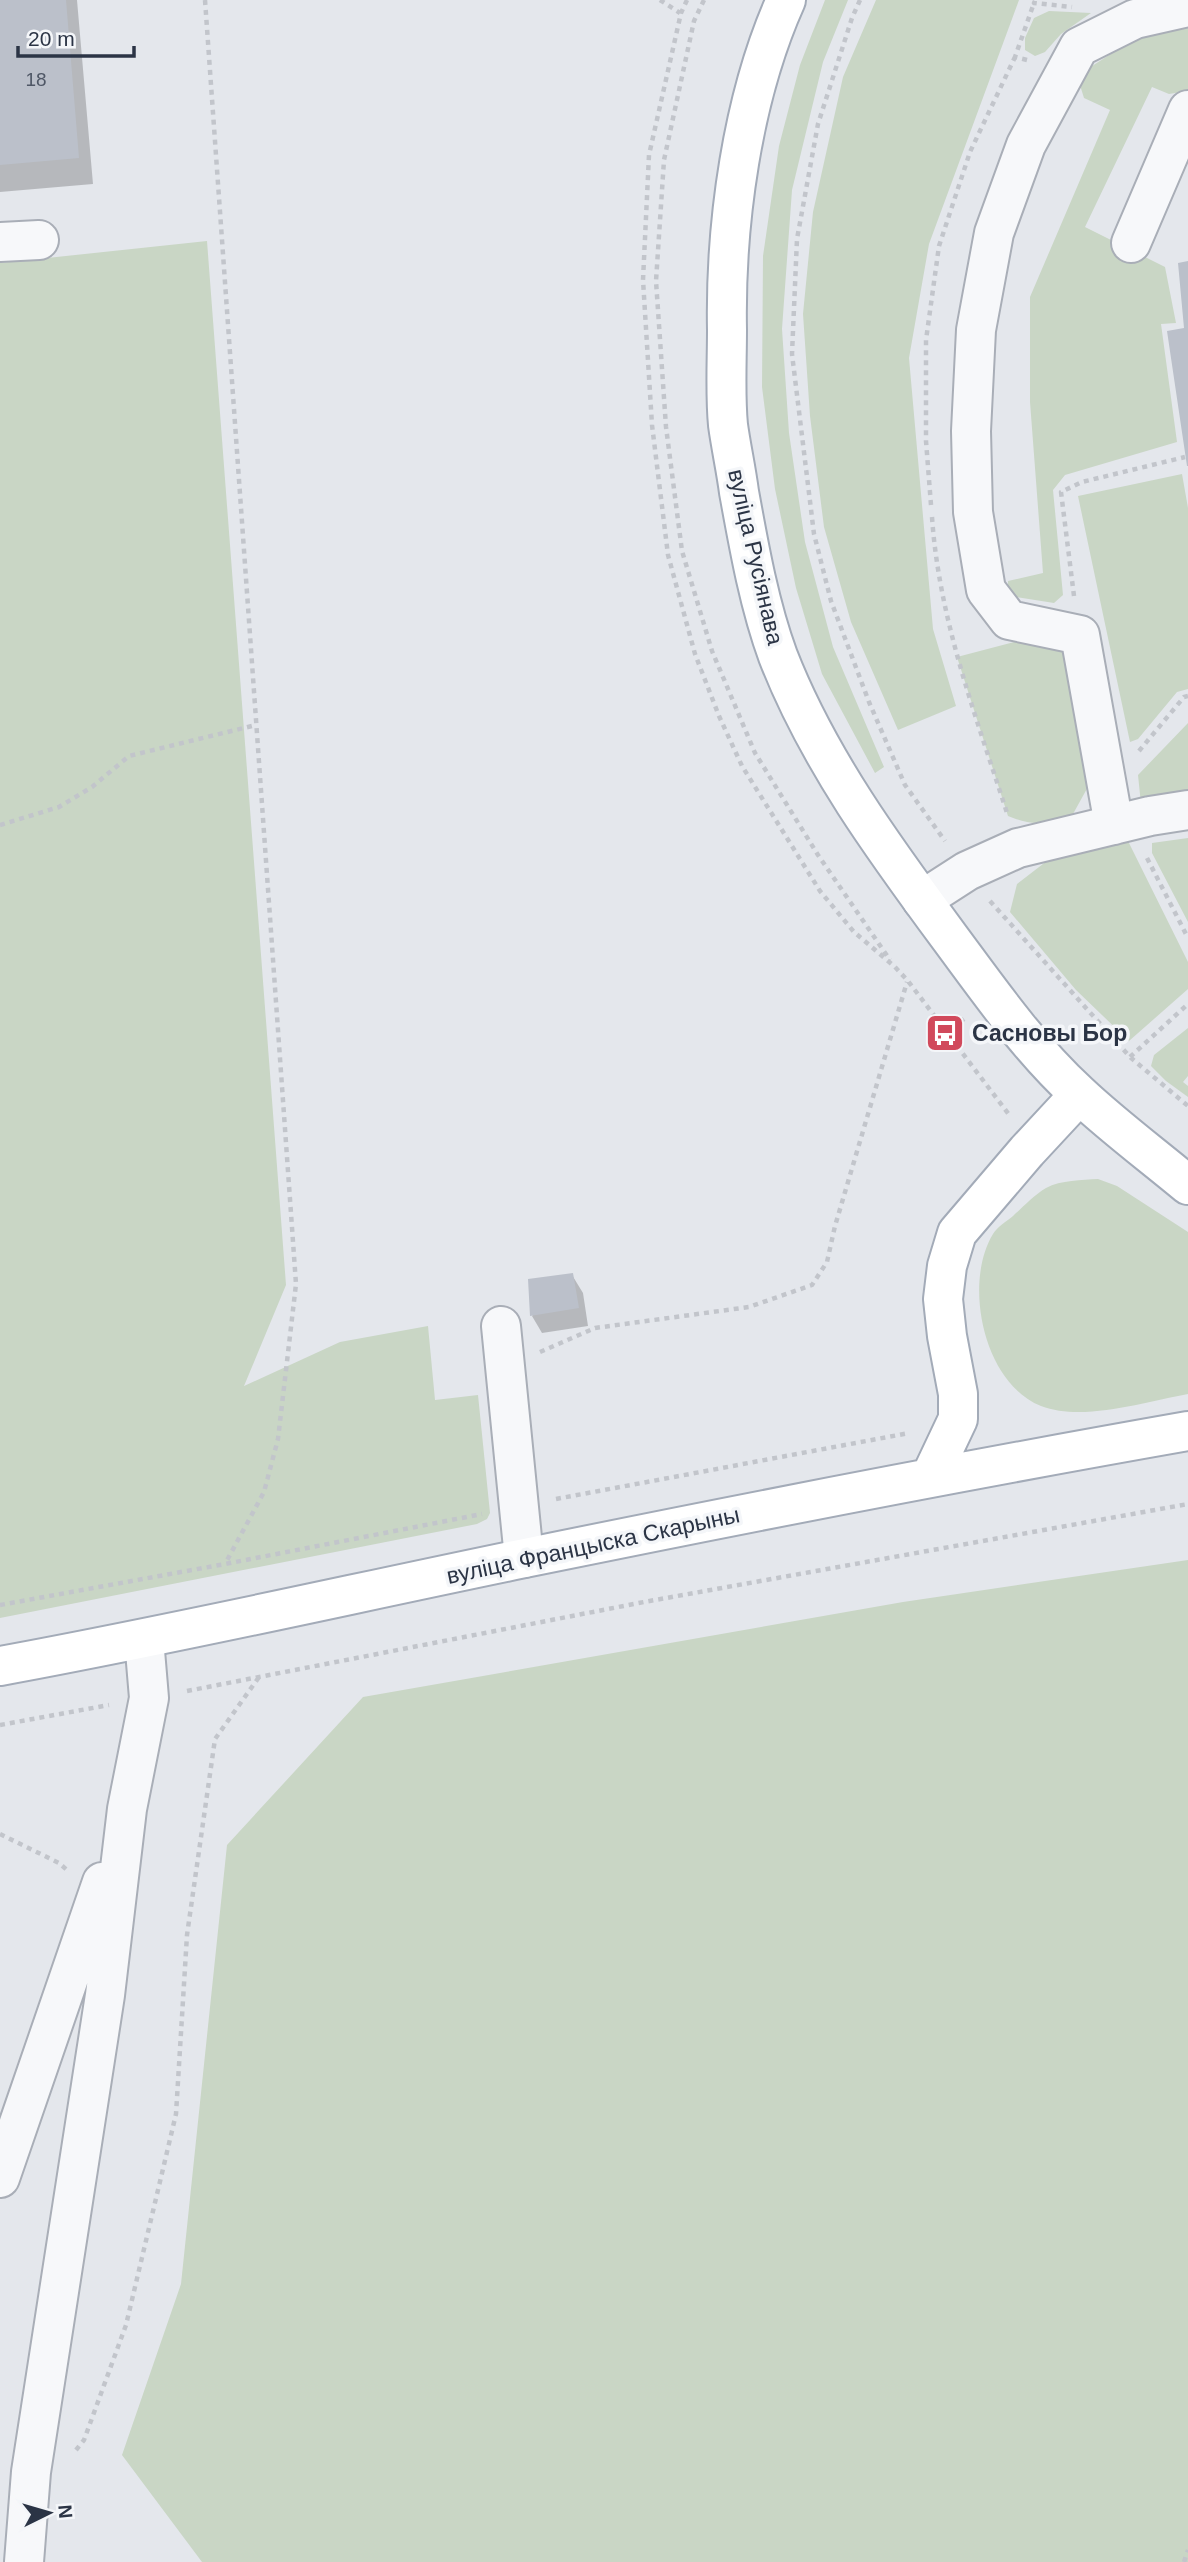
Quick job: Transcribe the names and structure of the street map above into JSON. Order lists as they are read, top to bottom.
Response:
{
  "streets": {
    "main road": ["вуліца Русіянава", "вуліца Францыска Скарыны"]
  },
  "places": {
    "bus stop": ["Сасновы Бор"]
  },
  "house_numbers": ["18"],
  "scale_bar": "20 m",
  "north": "right"
}
